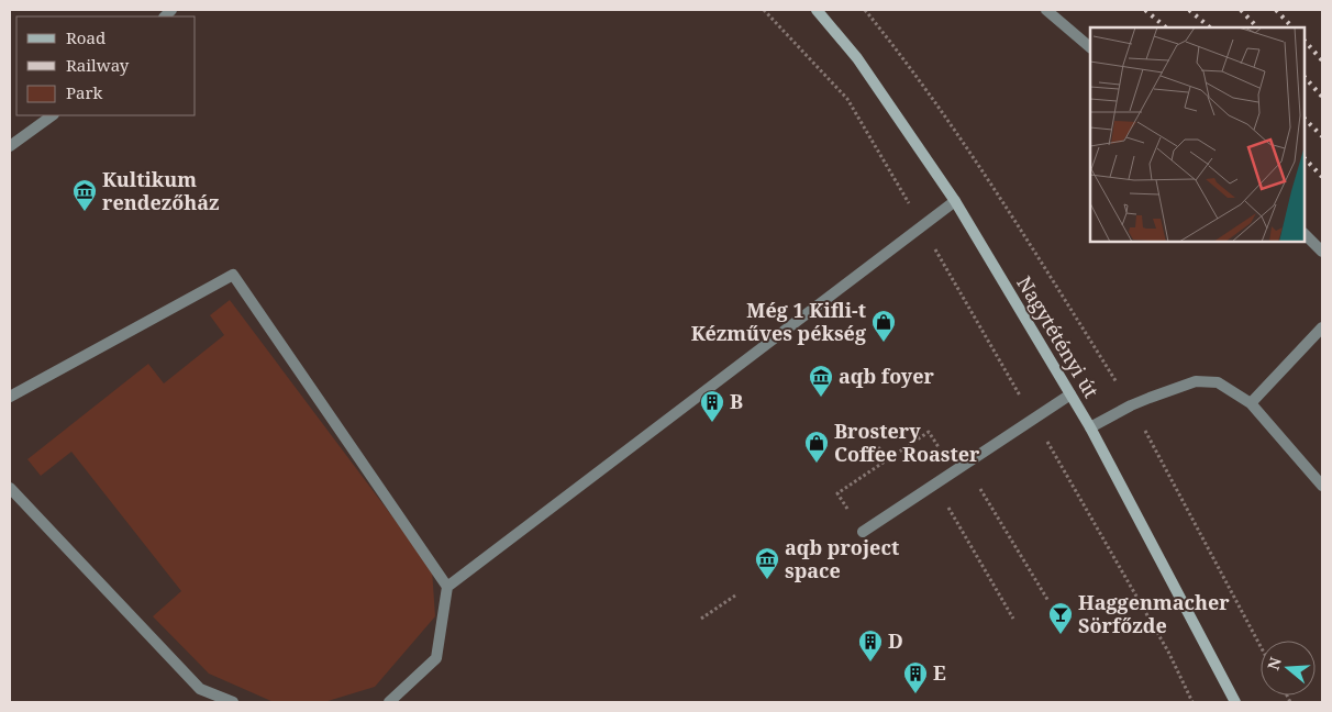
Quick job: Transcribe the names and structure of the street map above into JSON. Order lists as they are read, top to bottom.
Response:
{
  "streets": {
    "main road": ["Nagytétényi út"]
  },
  "places": {
    "museum": ["Kultikum rendezőház", "aqb foyer", "aqb project space"],
    "shop": ["Még 1 Kifli-t Kézműves pékség", "Brostery Coffee Roaster"],
    "building": ["B", "D", "E"],
    "bar": ["Haggenmacher Sörfőzde"]
  },
  "legend": ["Road", "Railway", "Park"],
  "north": "left"
}
